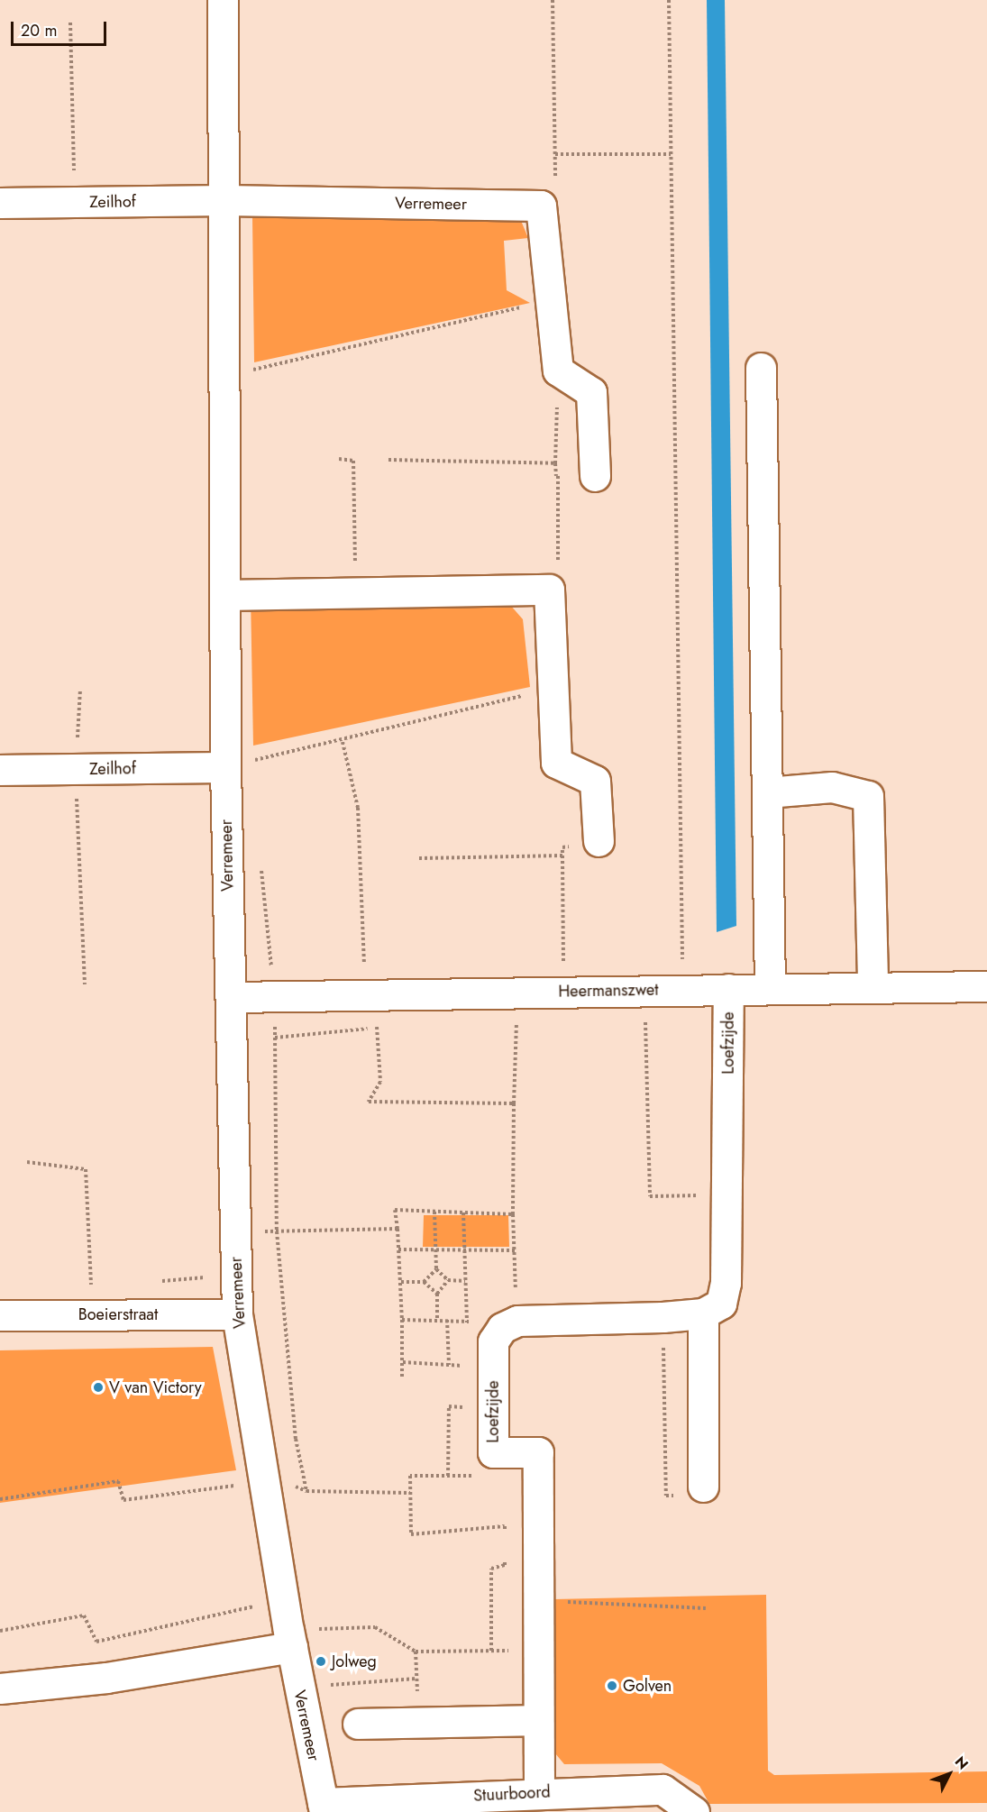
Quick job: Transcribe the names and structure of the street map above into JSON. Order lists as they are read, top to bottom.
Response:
{
  "streets": {
    "street": [
      "Zeilhof",
      "Verremeer",
      "Heermanszwet",
      "Loefzijde",
      "Boeierstraat",
      "Stuurboord"
    ]
  },
  "crossings": [
    ["Zeilhof", "Verremeer"],
    ["Verremeer", "Heermanszwet"],
    ["Verremeer", "Boeierstraat"],
    ["Verremeer", "Stuurboord"],
    ["Heermanszwet", "Loefzijde"],
    ["Loefzijde", "Stuurboord"]
  ],
  "places": ["V van Victory", "Jolweg", "Golven"],
  "scale_bar": "20 m",
  "north": "top right"
}
